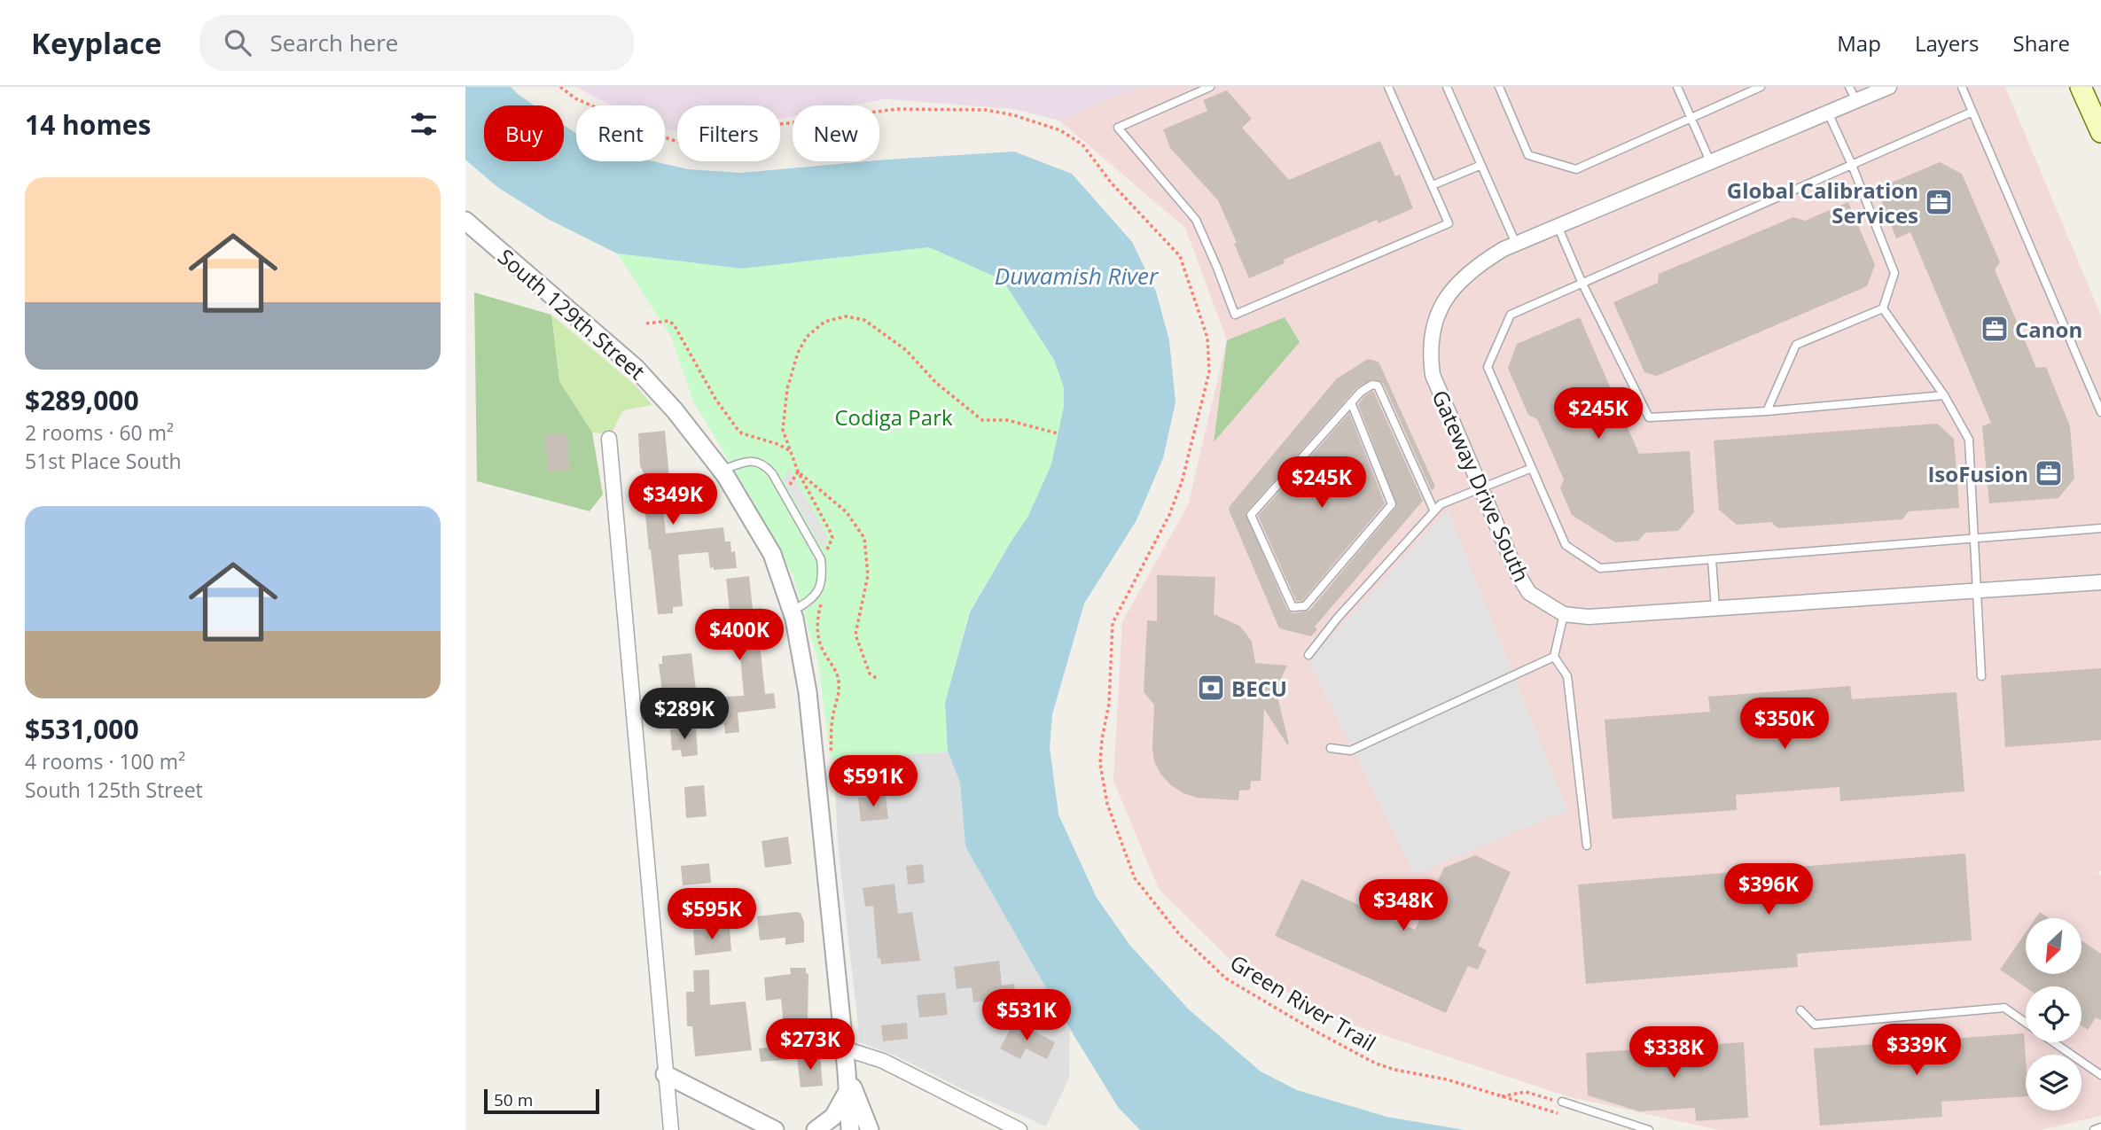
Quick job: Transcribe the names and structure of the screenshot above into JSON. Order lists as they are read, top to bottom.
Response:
{
  "streets": {
    "street": ["South 129th Street", "Gateway Drive South"],
    "path": ["Green River Trail"]
  },
  "water": ["Duwamish River"],
  "parks": ["Codiga Park"],
  "places": {
    "office": ["Global Calibration Services", "Canon", "IsoFusion"],
    "bank": ["BECU"]
  },
  "scale_bar": "50 m",
  "north": "bottom left",
  "page": {
    "header": "Keyplace",
    "search": "Search here",
    "nav": ["Map", "Layers", "Share"],
    "heading": "14 homes",
    "chip": [
      "Buy",
      "Rent",
      "Filters",
      "New"
    ],
    "list": [
      {
        "name": "$289,000",
        "note": "2 rooms · 60 m² · 51st Place South"
      },
      {
        "name": "$531,000",
        "note": "4 rooms · 100 m² · South 125th Street"
      }
    ],
    "price": [
      "$245K",
      "$245K",
      "$349K",
      "$400K",
      "$289K",
      "$350K",
      "$591K",
      "$396K",
      "$348K",
      "$595K",
      "$531K",
      "$273K",
      "$339K",
      "$338K"
    ],
    "scale": "50 m"
  }
}
